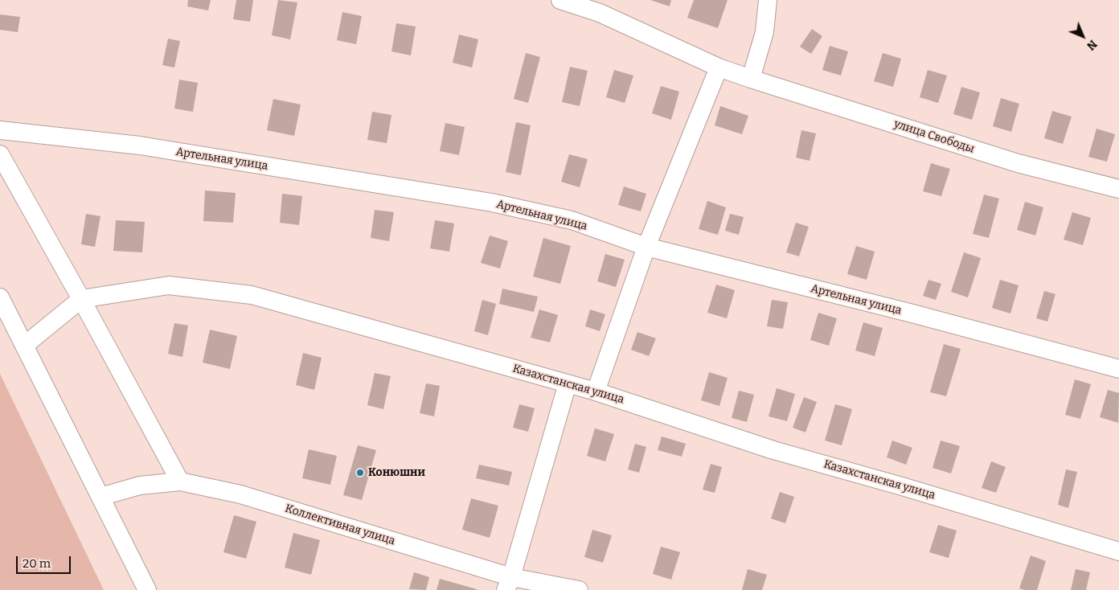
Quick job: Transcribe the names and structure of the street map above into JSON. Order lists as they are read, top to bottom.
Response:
{
  "streets": {
    "street": [
      "улица Свободы",
      "Артельная улица",
      "Казахстанская улица",
      "Коллективная улица"
    ]
  },
  "places": ["Конюшни"],
  "scale_bar": "20 m",
  "north": "bottom right"
}
